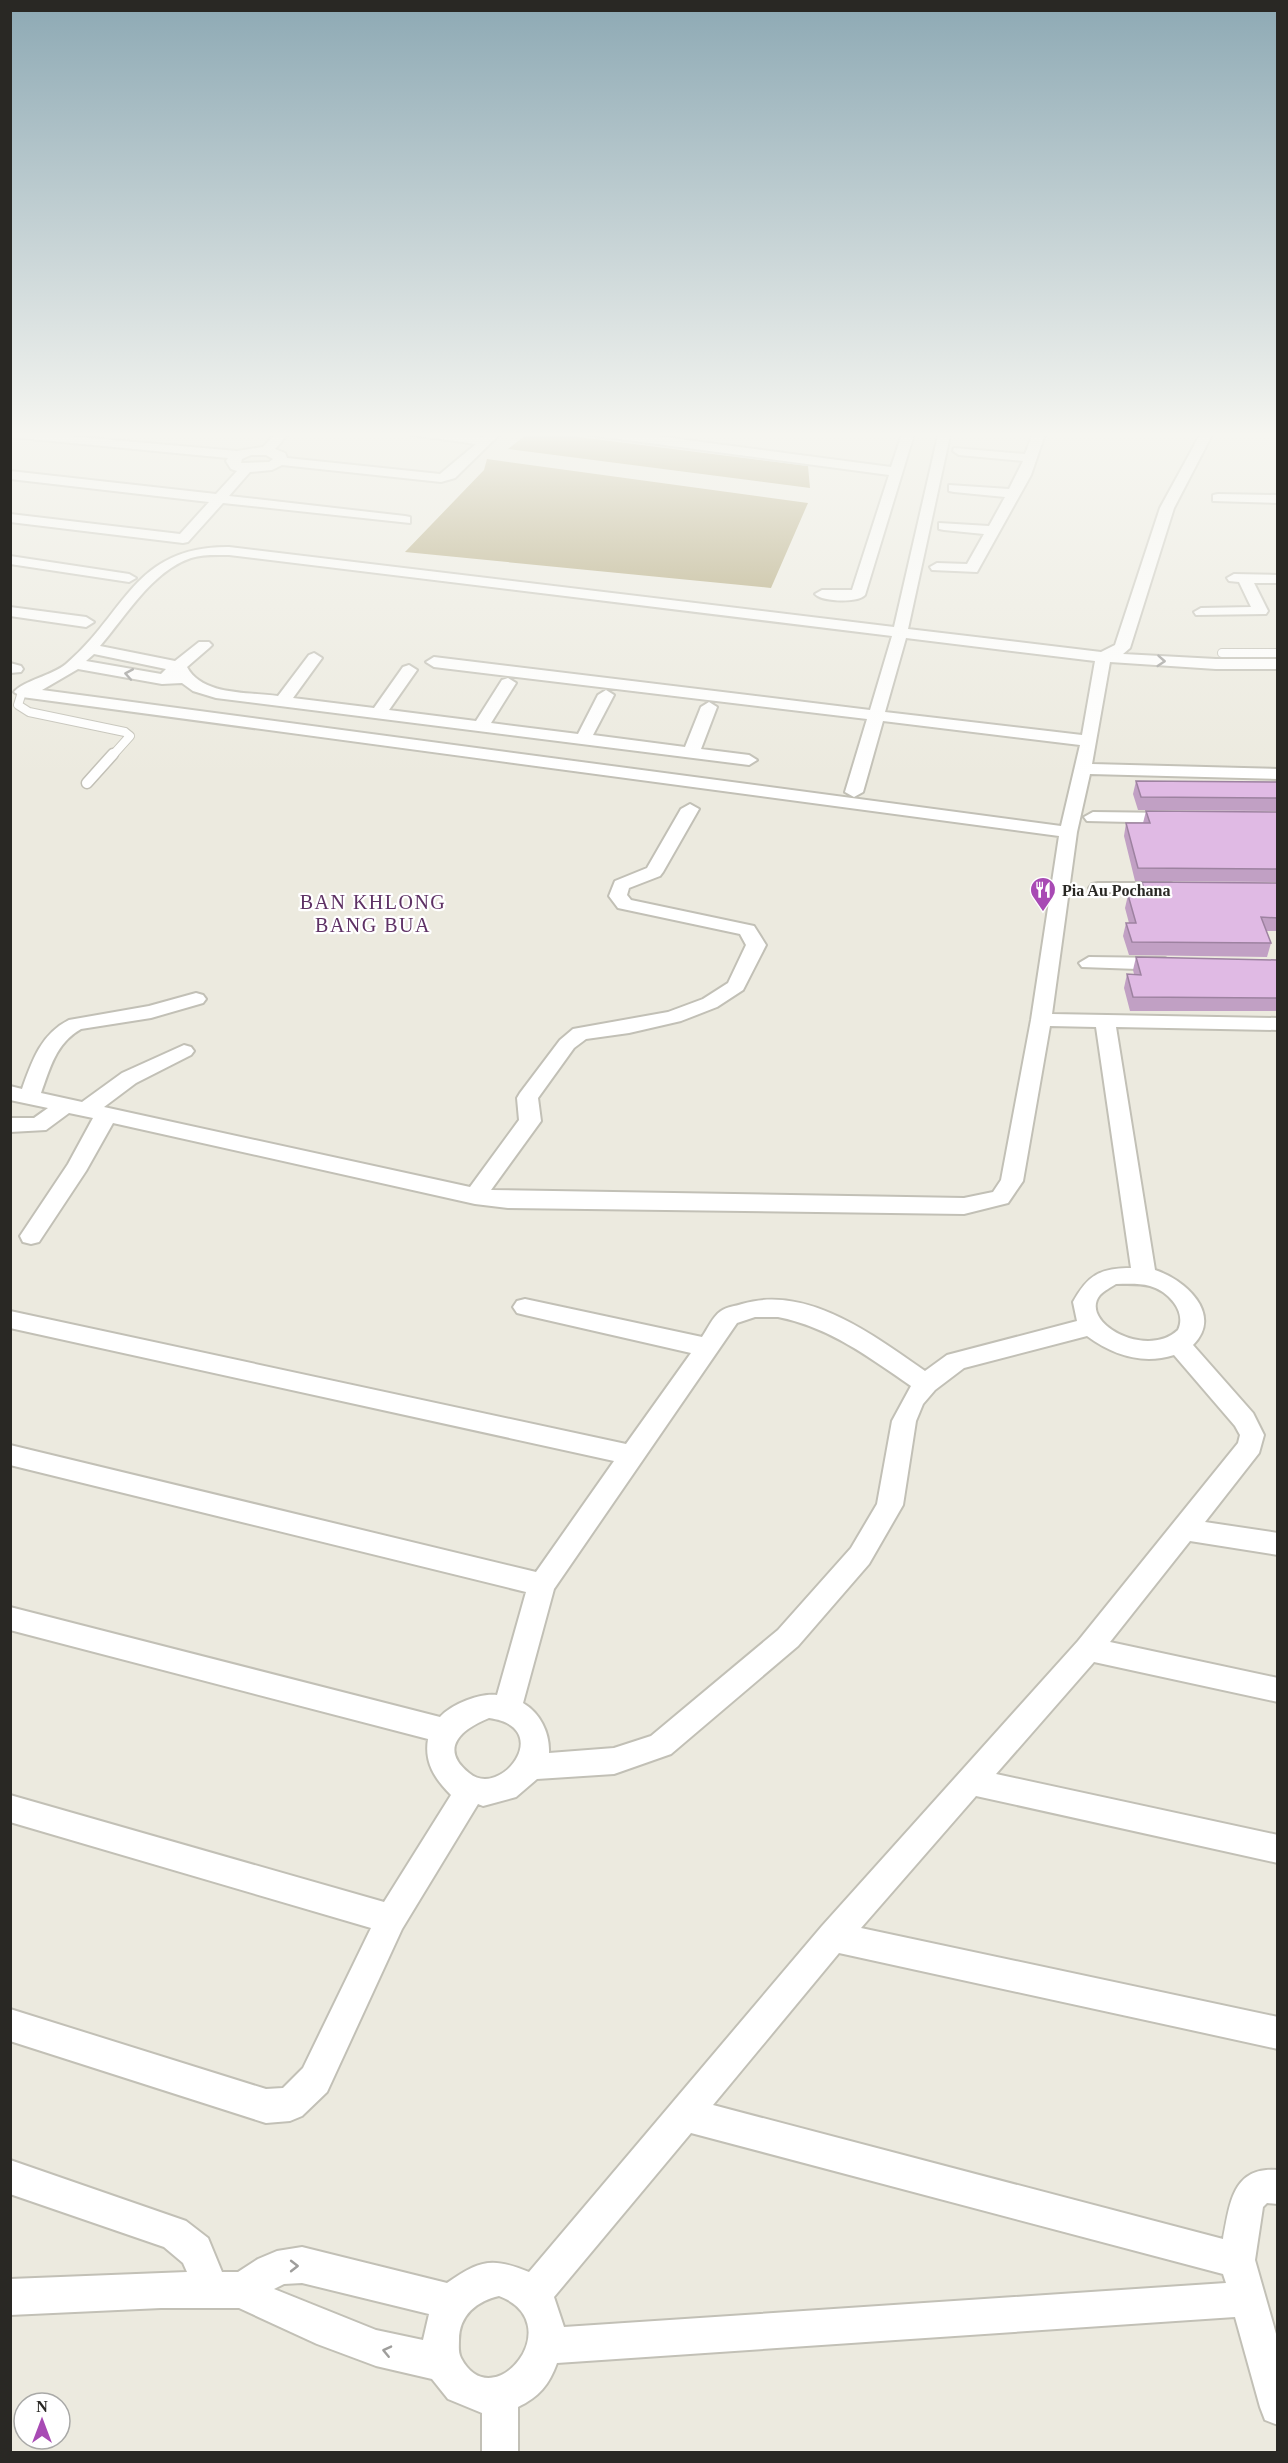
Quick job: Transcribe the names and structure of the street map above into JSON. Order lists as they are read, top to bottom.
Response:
{
  "districts": ["BAN KHLONG BANG BUA"],
  "places": {
    "restaurant": ["Pia Au Pochana"]
  },
  "north": "top"
}
